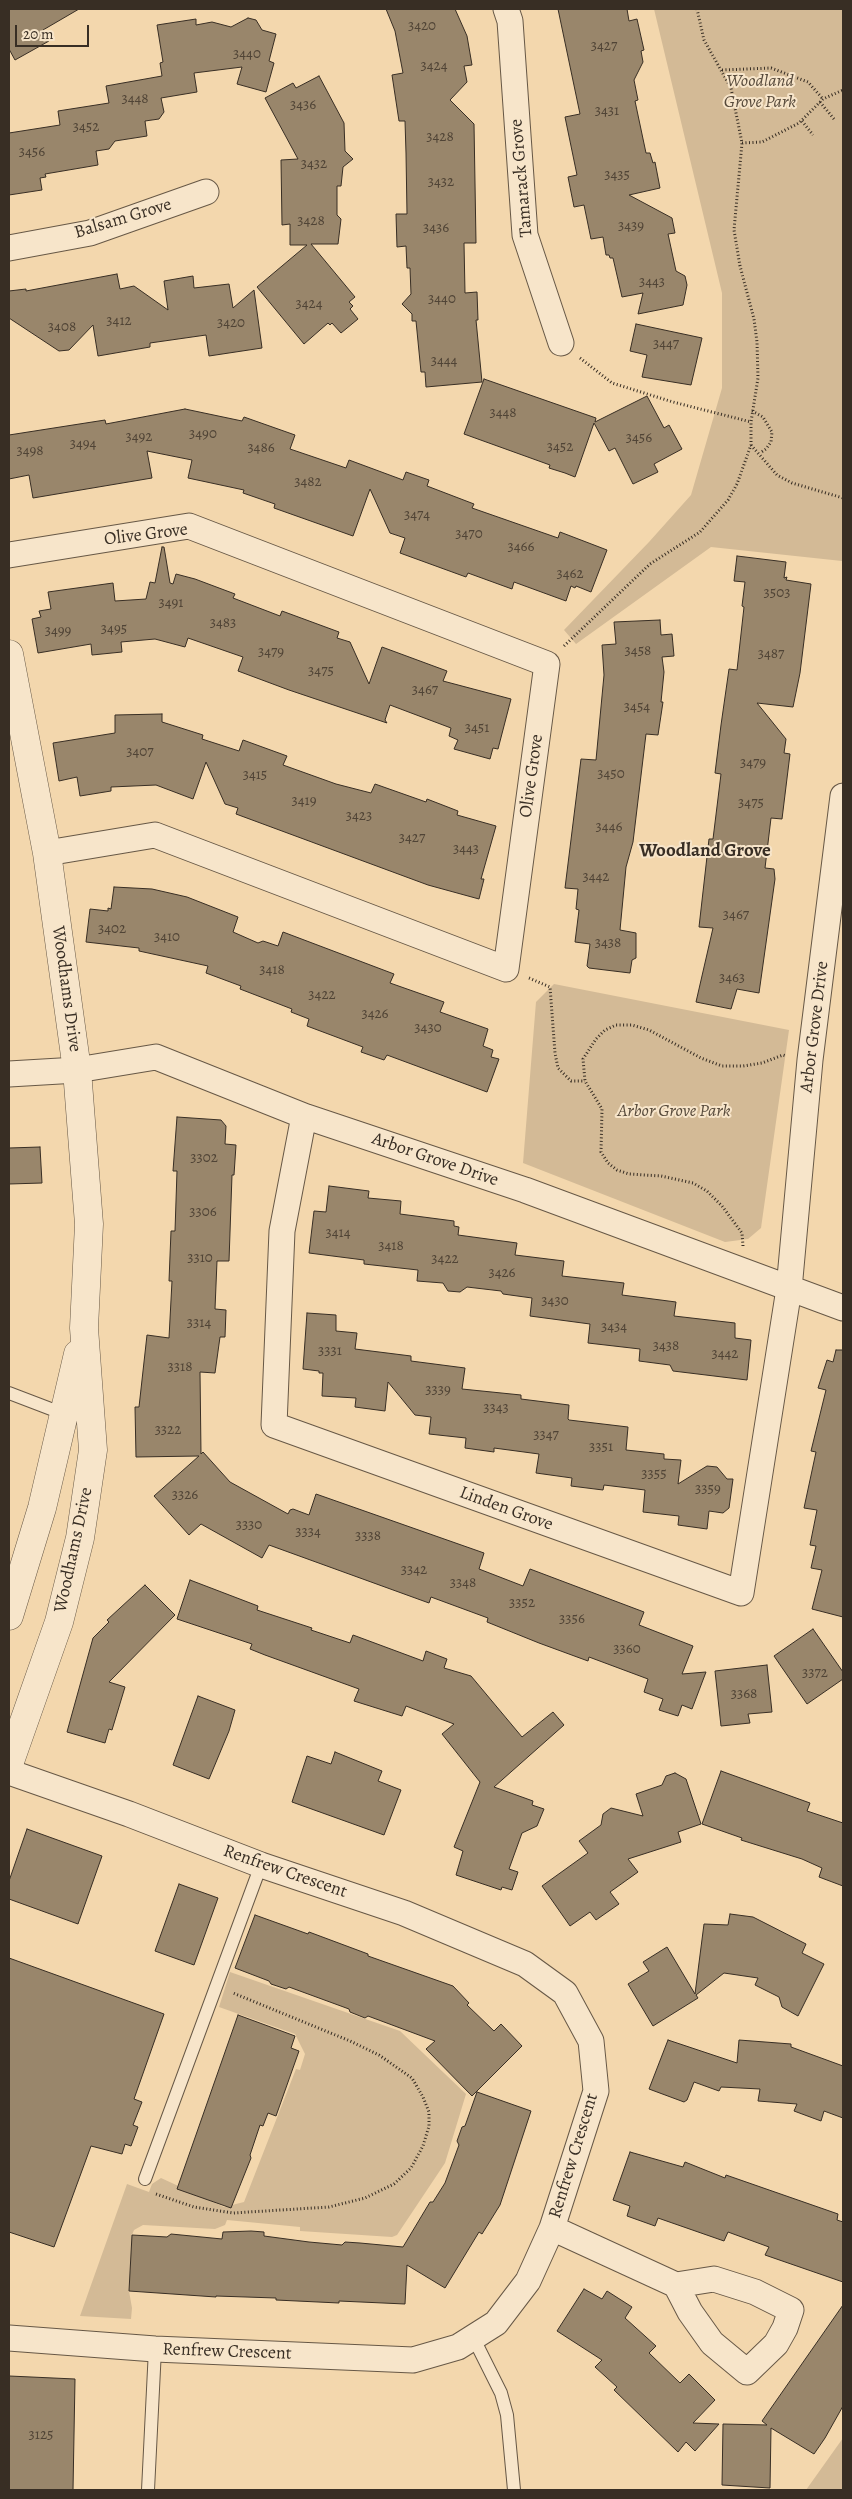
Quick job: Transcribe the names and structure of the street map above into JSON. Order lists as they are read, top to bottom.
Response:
{
  "streets": {
    "street": [
      "Tamarack Grove",
      "Balsam Grove",
      "Olive Grove",
      "Woodhams Drive",
      "Arbor Grove Drive",
      "Linden Grove",
      "Renfrew Crescent"
    ]
  },
  "crossings": [
    ["Woodhams Drive", "Arbor Grove Drive"],
    ["Arbor Grove Drive", "Linden Grove"]
  ],
  "districts": ["Woodland Grove"],
  "parks": ["Woodland Grove Park", "Arbor Grove Park"],
  "house_numbers": [
    "3420",
    "3427",
    "3440",
    "3424",
    "3448",
    "3436",
    "3431",
    "3452",
    "3428",
    "3456",
    "3432",
    "3435",
    "3432",
    "3428",
    "3439",
    "3436",
    "3443",
    "3440",
    "3424",
    "3412",
    "3420",
    "3408",
    "3447",
    "3444",
    "3448",
    "3490",
    "3492",
    "3456",
    "3494",
    "3452",
    "3486",
    "3498",
    "3482",
    "3474",
    "3470",
    "3466",
    "3462",
    "3503",
    "3491",
    "3483",
    "3495",
    "3499",
    "3458",
    "3479",
    "3487",
    "3475",
    "3467",
    "3454",
    "3451",
    "3407",
    "3479",
    "3450",
    "3415",
    "3419",
    "3475",
    "3423",
    "3446",
    "3427",
    "3443",
    "3442",
    "3467",
    "3402",
    "3410",
    "3438",
    "3418",
    "3463",
    "3422",
    "3426",
    "3430",
    "3302",
    "3306",
    "3414",
    "3418",
    "3310",
    "3422",
    "3426",
    "3430",
    "3314",
    "3434",
    "3438",
    "3331",
    "3442",
    "3318",
    "3339",
    "3343",
    "3322",
    "3347",
    "3351",
    "3355",
    "3359",
    "3326",
    "3330",
    "3334",
    "3338",
    "3342",
    "3348",
    "3352",
    "3356",
    "3360",
    "3372",
    "3368",
    "3125"
  ],
  "scale_bar": "20 m"
}
